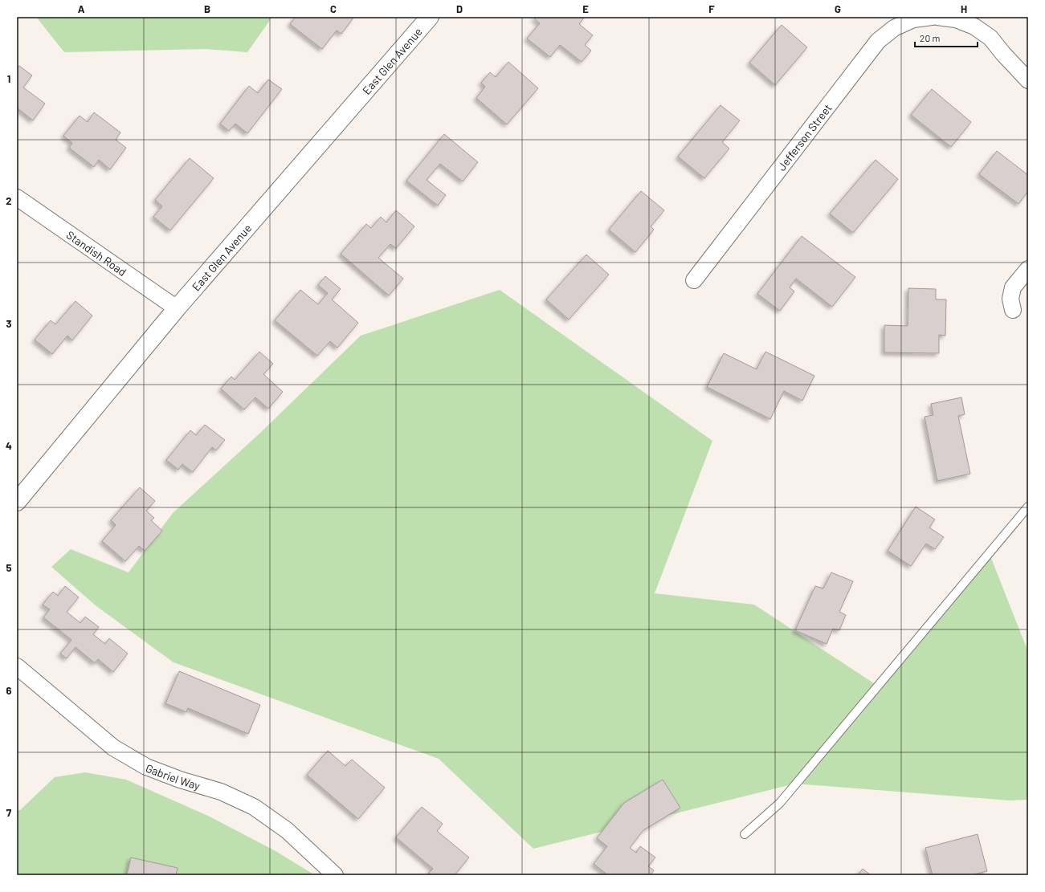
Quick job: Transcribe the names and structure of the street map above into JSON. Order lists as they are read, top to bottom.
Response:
{
  "streets": {
    "street": [
      "East Glen Avenue",
      "Jefferson Street",
      "Standish Road",
      "Gabriel Way"
    ]
  },
  "crossings": [
    ["East Glen Avenue", "Standish Road"]
  ],
  "scale_bar": "20 m",
  "grid": {
    "columns": [
      "A",
      "B",
      "C",
      "D",
      "E",
      "F",
      "G",
      "H"
    ],
    "rows": [
      "1",
      "2",
      "3",
      "4",
      "5",
      "6",
      "7"
    ]
  }
}
